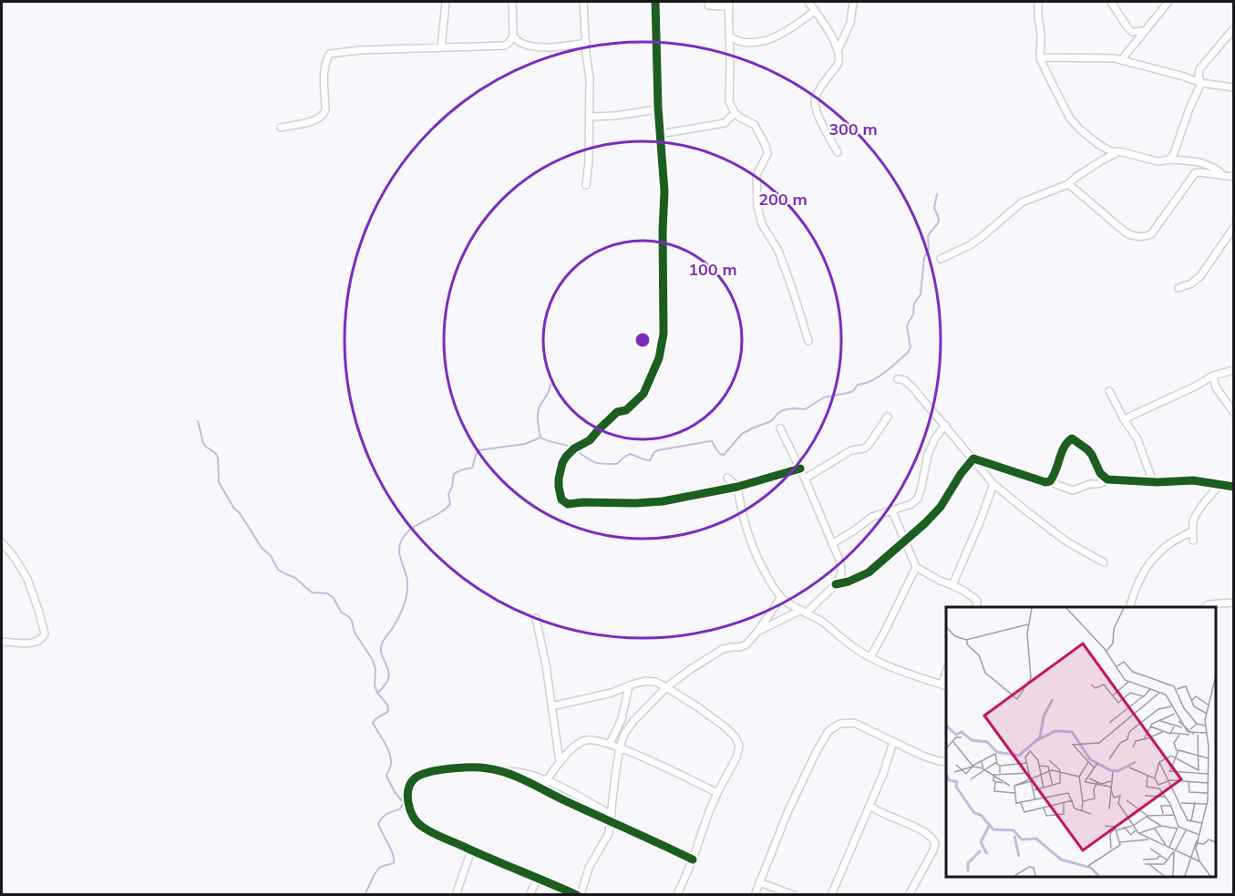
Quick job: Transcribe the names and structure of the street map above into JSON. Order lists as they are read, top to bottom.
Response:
{
  "rings": ["300 m", "200 m", "100 m"]
}
